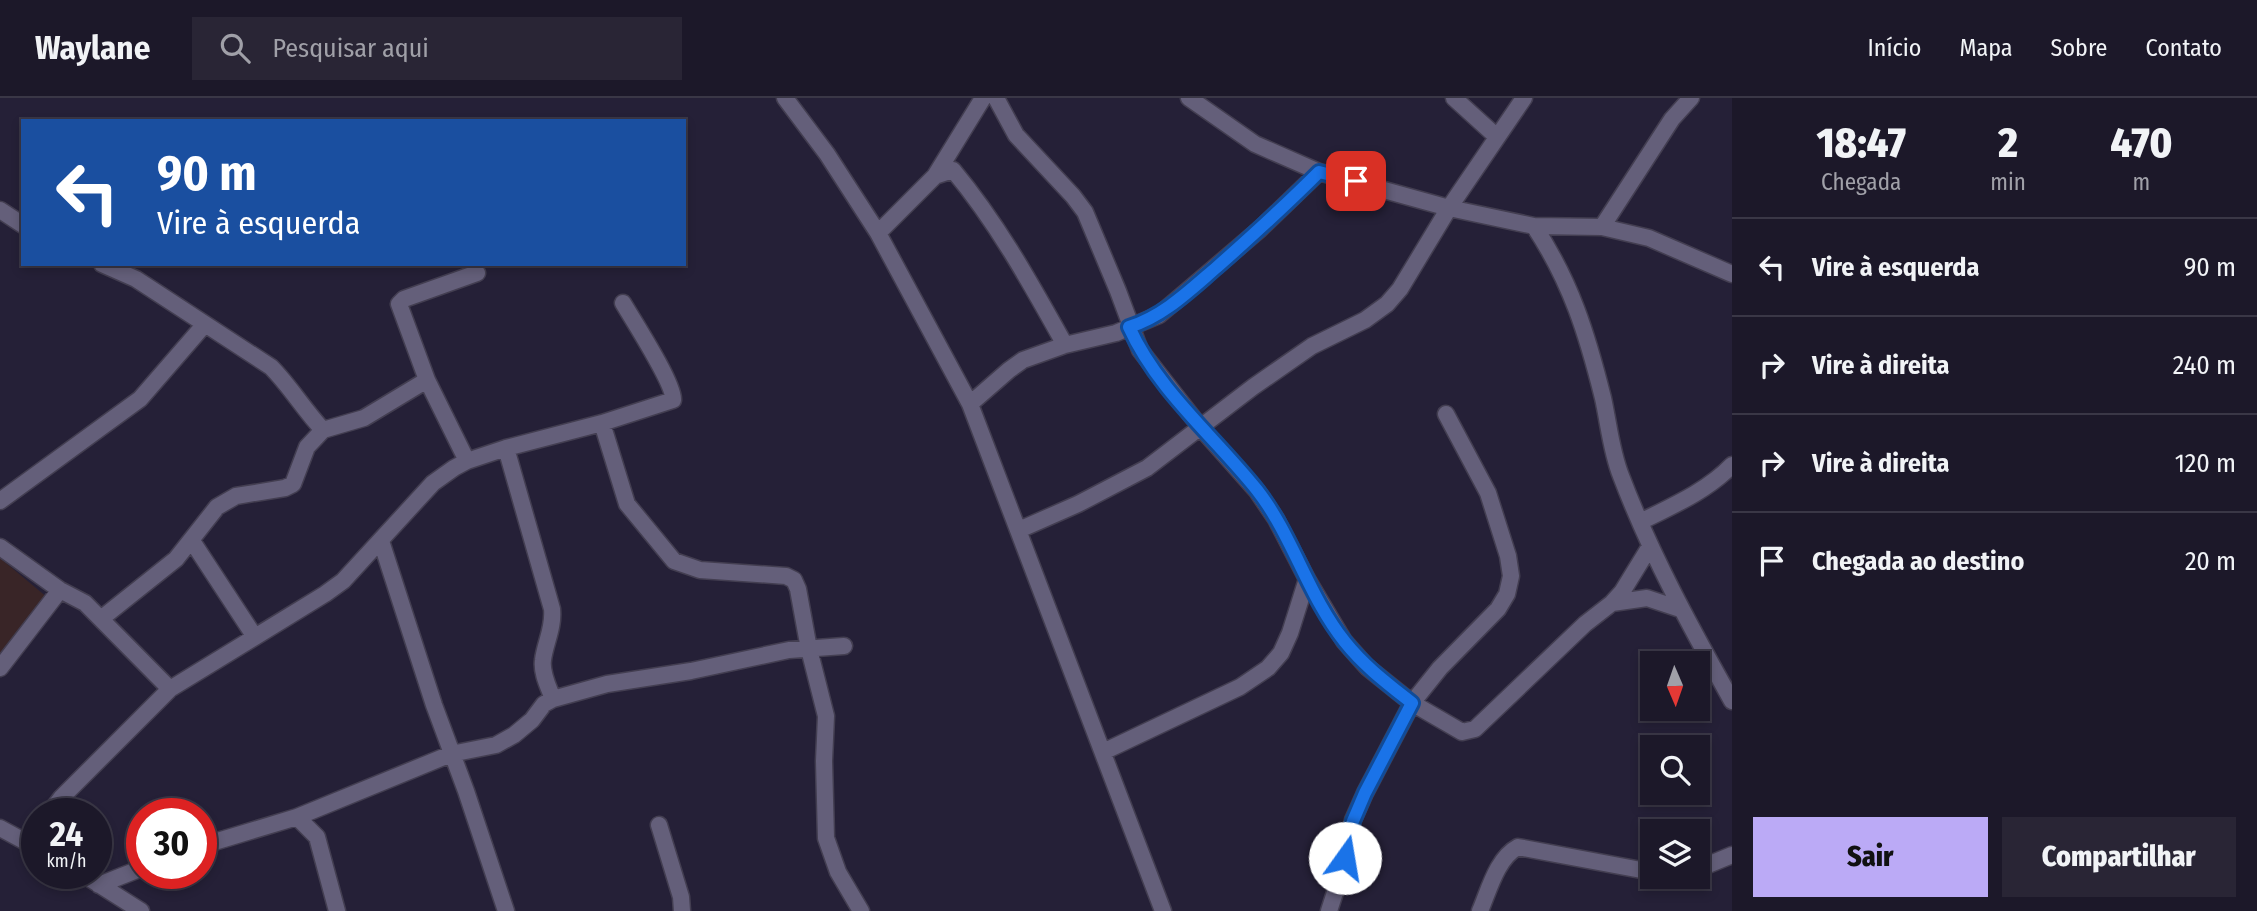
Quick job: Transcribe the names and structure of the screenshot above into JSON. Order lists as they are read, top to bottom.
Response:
{
  "north": "bottom",
  "page": {
    "header": "Waylane",
    "search": "Pesquisar aqui",
    "nav": [
      "Início",
      "Mapa",
      "Sobre",
      "Contato"
    ],
    "eta": [
      "18:47",
      "Chegada",
      "2",
      "min",
      "470",
      "m"
    ],
    "turn": ["90 m", "Vire à esquerda"],
    "list": [
      {
        "name": "Vire à esquerda",
        "value": "90 m"
      },
      {
        "name": "Vire à direita",
        "value": "240 m"
      },
      {
        "name": "Vire à direita",
        "value": "120 m"
      },
      {
        "name": "Chegada ao destino",
        "value": "20 m"
      }
    ],
    "speed": "24 km/h",
    "limit": "30",
    "buttons": ["Sair", "Compartilhar"]
  }
}
